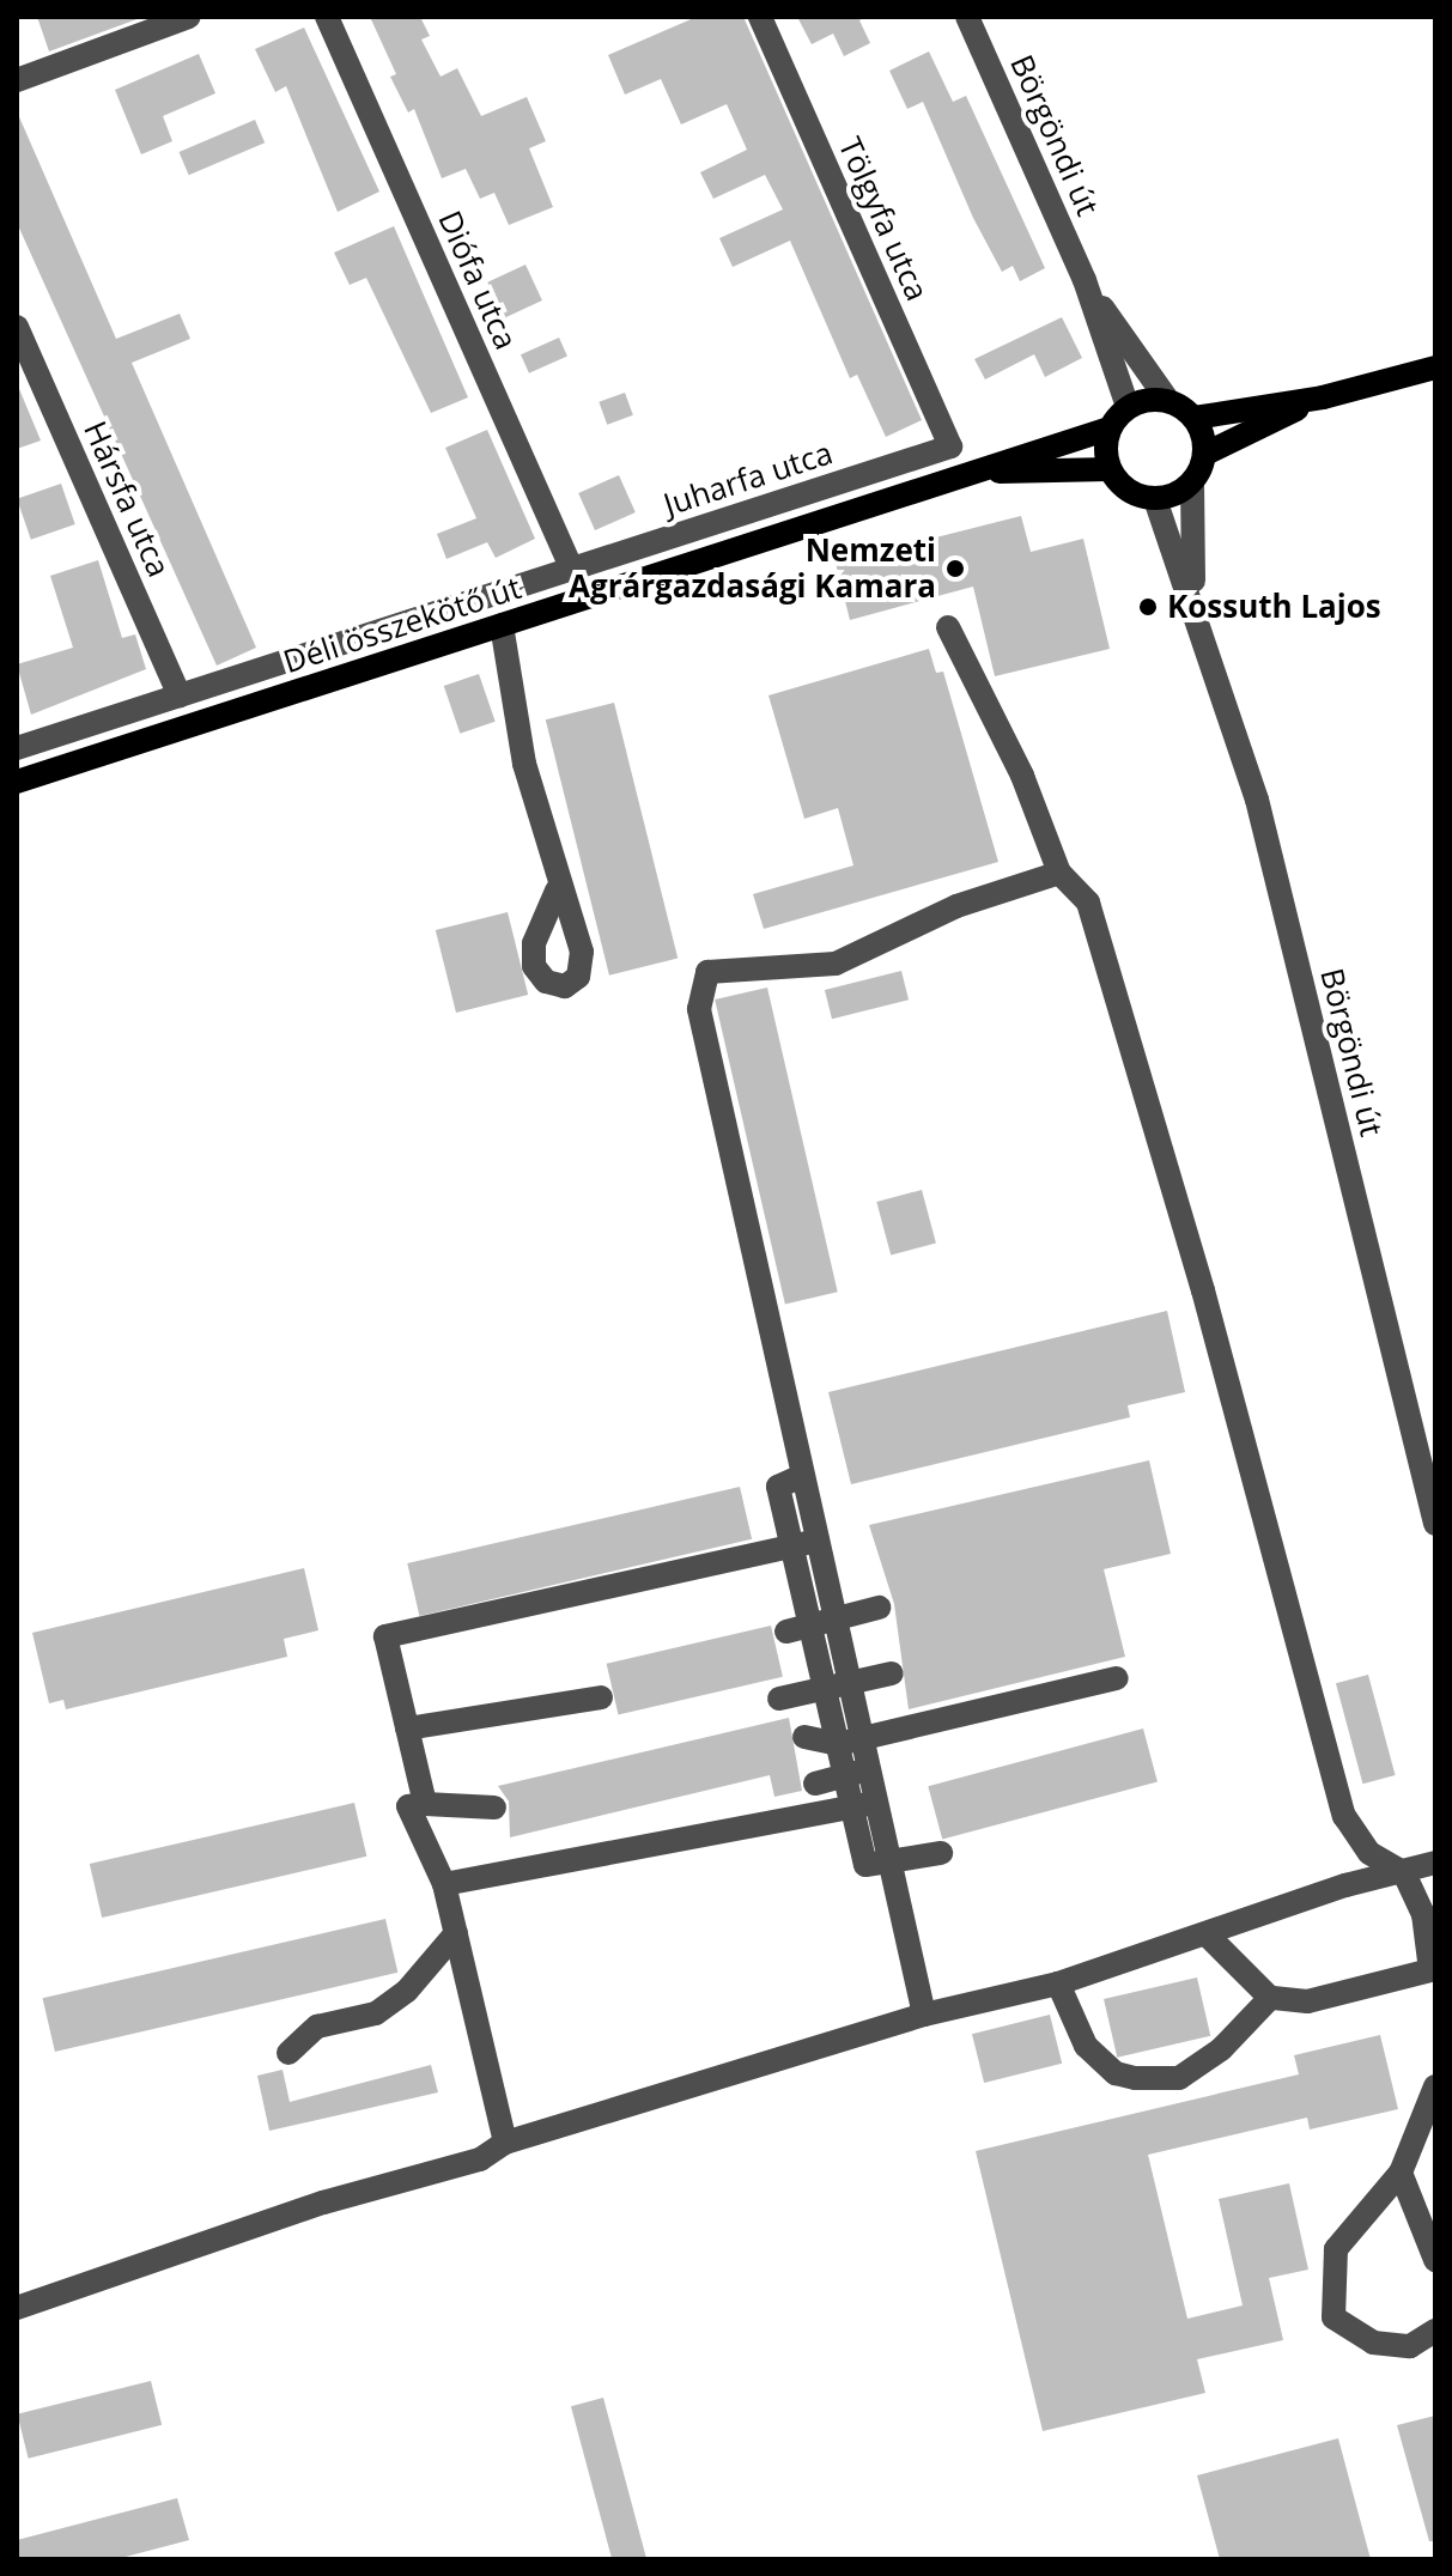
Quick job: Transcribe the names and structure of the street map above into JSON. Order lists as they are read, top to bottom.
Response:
{
  "streets": {
    "main road": ["Déli összekötő út"],
    "street": [
      "Börgöndi út",
      "Tölgyfa utca",
      "Diófa utca",
      "Juharfa utca",
      "Hársfa utca"
    ]
  },
  "crossings": [
    ["Börgöndi út", "Déli összekötő út"],
    ["Tölgyfa utca", "Juharfa utca"],
    ["Diófa utca", "Juharfa utca"],
    ["Juharfa utca", "Hársfa utca"]
  ],
  "places": ["Nemzeti Agrárgazdasági Kamara", "Kossuth Lajos"]
}
